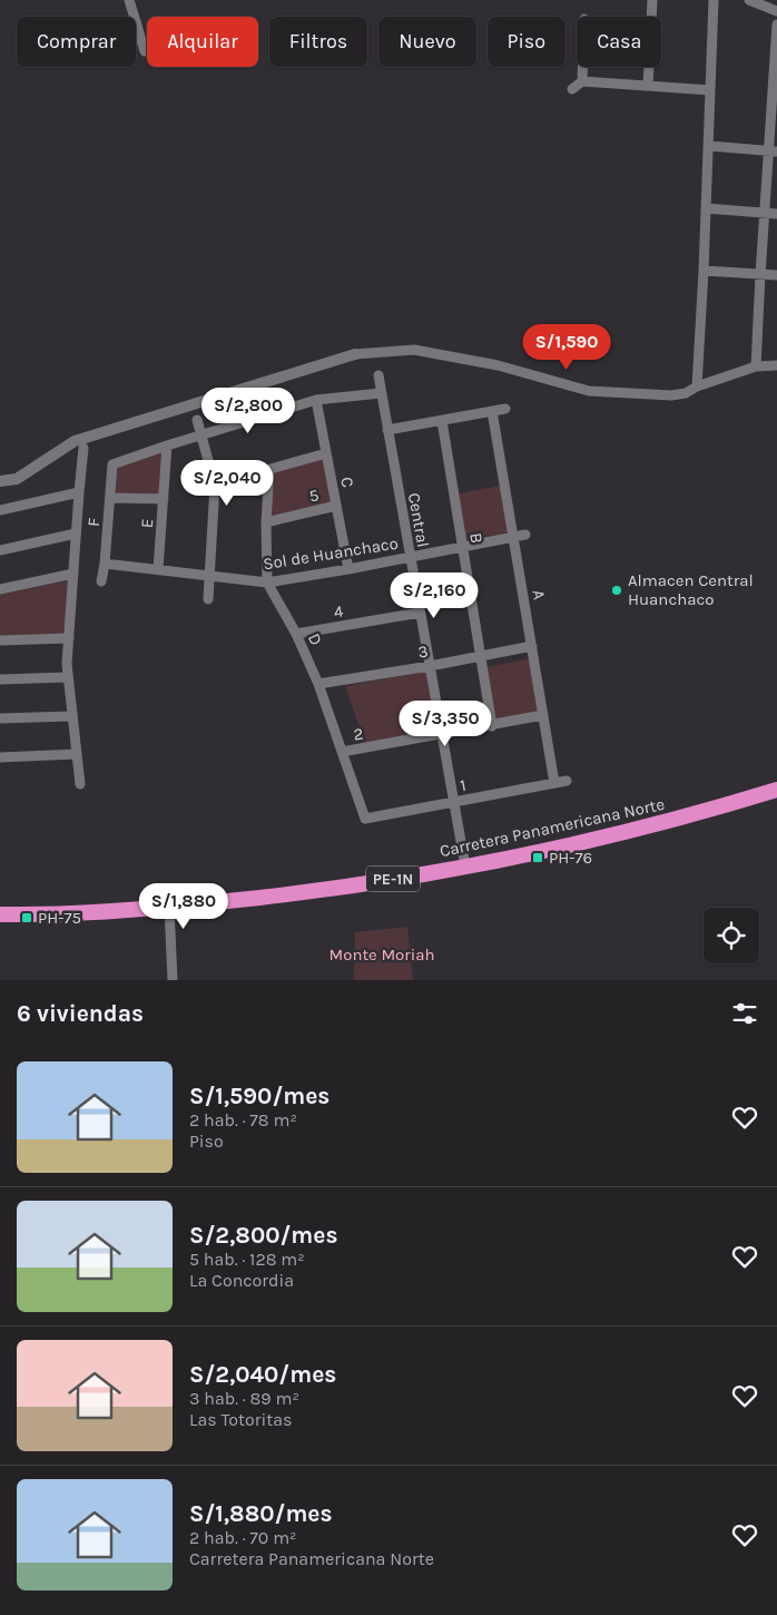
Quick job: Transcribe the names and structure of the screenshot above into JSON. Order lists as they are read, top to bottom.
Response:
{
  "streets": {
    "highway": ["Carretera Panamericana Norte", "PE-1N"],
    "street": [
      "C",
      "5",
      "Central",
      "F",
      "E",
      "B",
      "Sol de Huanchaco",
      "A",
      "4",
      "D",
      "3",
      "2",
      "1"
    ]
  },
  "crossings": [
    ["C", "5"],
    ["C", "Sol de Huanchaco"],
    ["5", "D"],
    ["Central", "Sol de Huanchaco"],
    ["Central", "4"],
    ["Central", "3"],
    ["Central", "2"],
    ["Central", "1"],
    ["Central", "Carretera Panamericana Norte"],
    ["F", "E"],
    ["F", "Sol de Huanchaco"],
    ["E", "Sol de Huanchaco"],
    ["B", "Sol de Huanchaco"],
    ["B", "3"],
    ["B", "2"],
    ["Sol de Huanchaco", "A"],
    ["Sol de Huanchaco", "D"],
    ["A", "3"],
    ["A", "2"],
    ["A", "1"],
    ["4", "D"],
    ["D", "3"],
    ["D", "2"],
    ["D", "1"]
  ],
  "parks": ["Monte Moriah"],
  "places": {
    "other": ["Almacen Central Huanchaco"],
    "transit": ["PH-76", "PH-75"]
  },
  "page": {
    "chip": [
      "Comprar",
      "Alquilar",
      "Filtros",
      "Nuevo",
      "Piso",
      "Casa"
    ],
    "price": [
      "S/1,590",
      "S/2,800",
      "S/2,040",
      "S/2,160",
      "S/3,350",
      "S/1,880"
    ],
    "heading": "6 viviendas",
    "list": [
      {
        "name": "S/1,590/mes",
        "note": "2 hab. · 78 m² · Piso"
      },
      {
        "name": "S/2,800/mes",
        "note": "5 hab. · 128 m² · La Concordia"
      },
      {
        "name": "S/2,040/mes",
        "note": "3 hab. · 89 m² · Las Totoritas"
      },
      {
        "name": "S/1,880/mes",
        "note": "2 hab. · 70 m² · Carretera Panamericana Norte"
      }
    ]
  }
}
